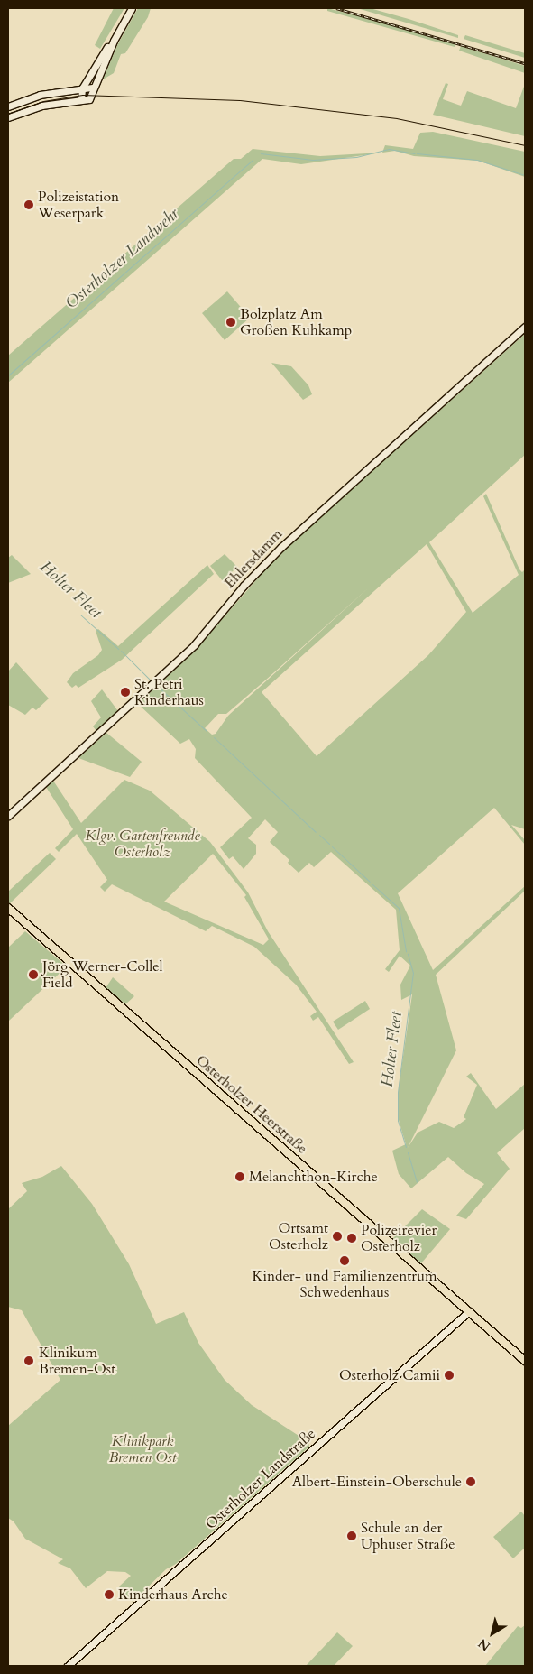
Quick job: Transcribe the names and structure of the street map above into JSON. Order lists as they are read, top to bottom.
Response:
{
  "streets": {
    "main road": ["Ehlersdamm", "Osterholzer Heerstraße", "Osterholzer Landstraße"]
  },
  "crossings": [
    ["Osterholzer Heerstraße", "Osterholzer Landstraße"]
  ],
  "water": ["Osterholzer Landwehr", "Holter Fleet"],
  "parks": ["Klgv. Gartenfreunde Osterholz", "Klinikpark Bremen Ost"],
  "places": [
    "Polizeistation Weserpark",
    "Bolzplatz Am Großen Kuhkamp",
    "St. Petri Kinderhaus",
    "Jörg Werner-Collel Field",
    "Melanchthon-Kirche",
    "Ortsamt Osterholz",
    "Polizeirevier Osterholz",
    "Kinder- und Familienzentrum Schwedenhaus",
    "Klinikum Bremen-Ost",
    "Osterholz Camii",
    "Albert-Einstein-Oberschule",
    "Schule an der Uphuser Straße",
    "Kinderhaus Arche"
  ],
  "north": "bottom left"
}
